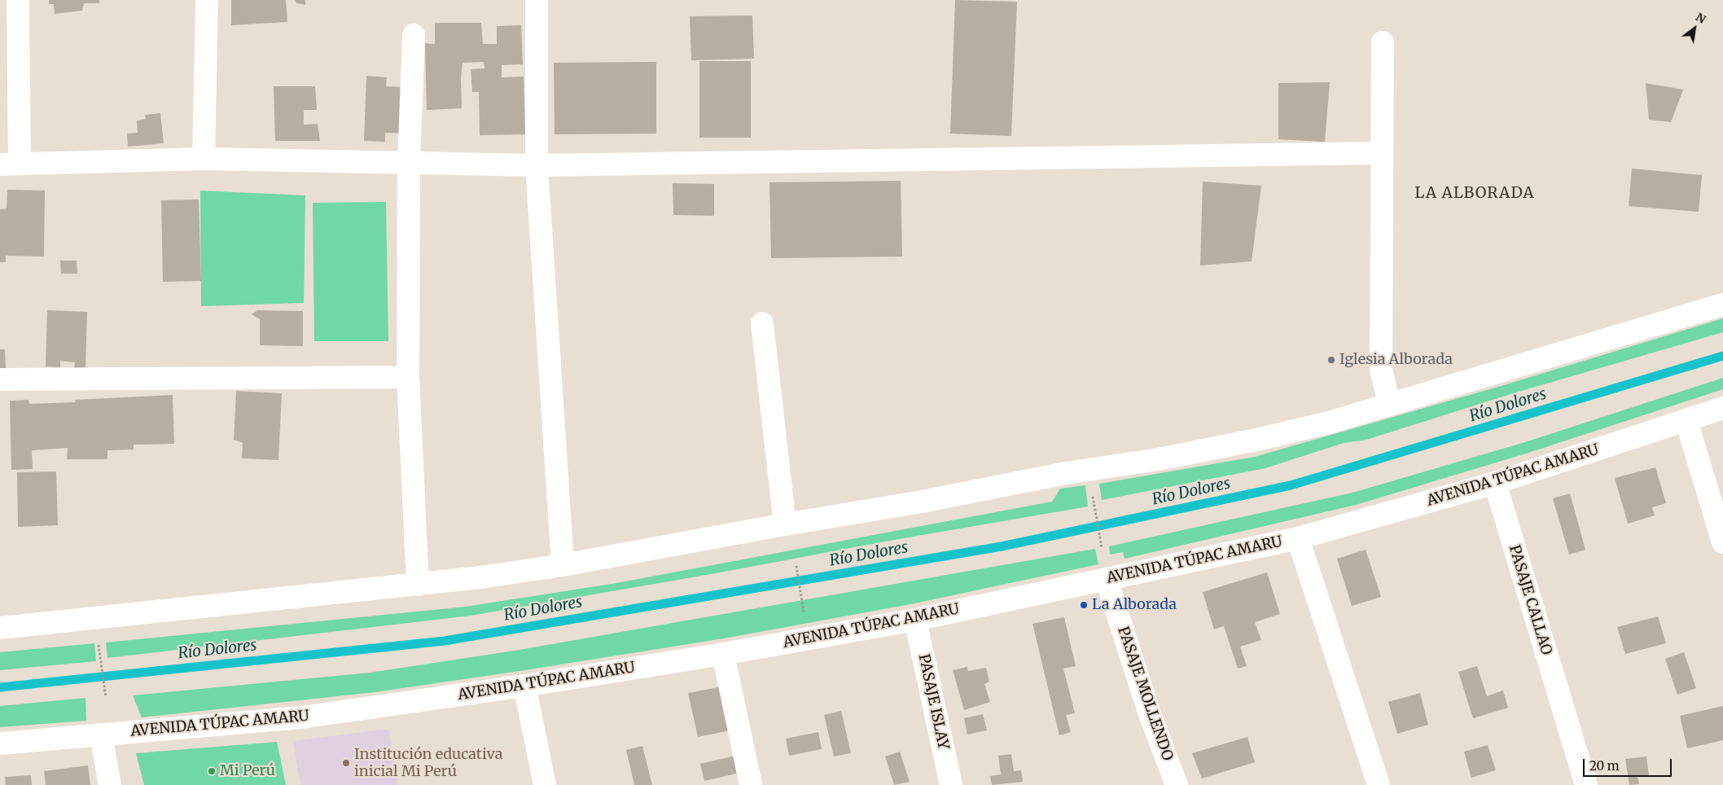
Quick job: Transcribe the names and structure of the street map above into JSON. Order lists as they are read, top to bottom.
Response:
{
  "streets": {
    "street": [
      "AVENIDA TÚPAC AMARU",
      "PASAJE CALLAO",
      "PASAJE MOLLENDO",
      "PASAJE ISLAY"
    ]
  },
  "crossings": [
    ["AVENIDA TÚPAC AMARU", "PASAJE CALLAO"],
    ["AVENIDA TÚPAC AMARU", "PASAJE MOLLENDO"],
    ["AVENIDA TÚPAC AMARU", "PASAJE ISLAY"]
  ],
  "districts": ["LA ALBORADA"],
  "water": ["Río Dolores"],
  "places": [
    "Iglesia Alborada",
    "La Alborada",
    "Institución educativa inicial Mi Perú",
    "Mi Perú"
  ],
  "scale_bar": "20 m",
  "north": "top right"
}
